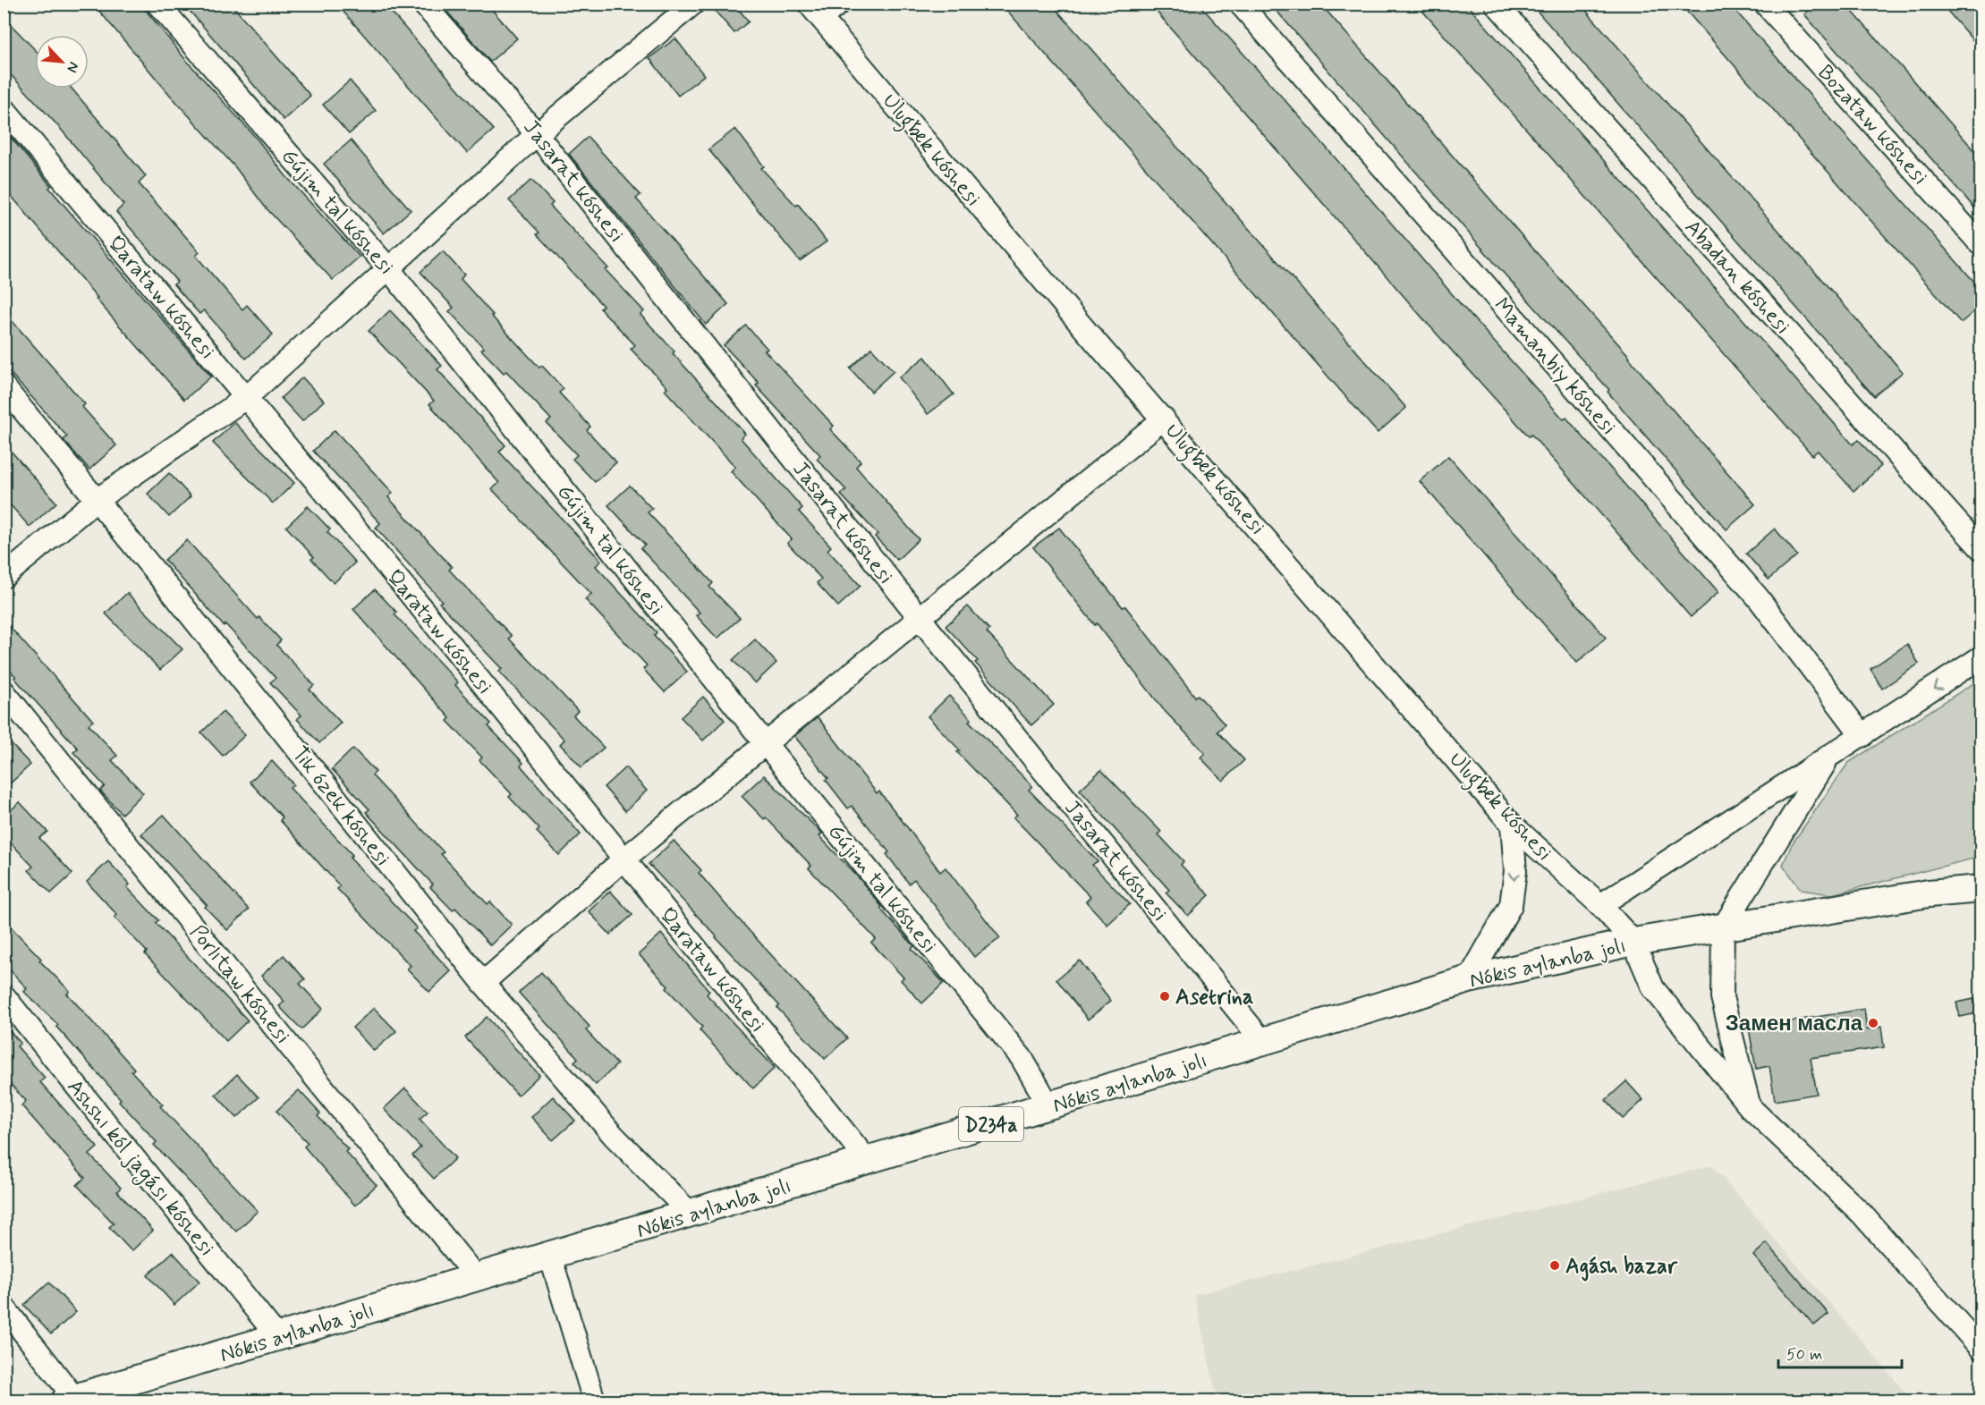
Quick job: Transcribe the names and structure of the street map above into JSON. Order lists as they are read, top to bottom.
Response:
{
  "streets": {
    "main road": ["Nókis aylanba jolı", "D234a"],
    "street": [
      "Bozataw kóshesi",
      "Uluǵbek kóshesi",
      "Jasarat kóshesi",
      "Gújim tal kóshesi",
      "Abadan kóshesi",
      "Qarataw kóshesi",
      "Mamanbiy kóshesi",
      "Tik ózek kóshesi",
      "Porlıtaw kóshesi",
      "Ashshı kól jaǵası kóshesi"
    ]
  },
  "crossings": [
    ["Uluǵbek kóshesi", "Nókis aylanba jolı"],
    ["Jasarat kóshesi", "Nókis aylanba jolı"],
    ["Gújim tal kóshesi", "Nókis aylanba jolı"],
    ["Qarataw kóshesi", "Nókis aylanba jolı"],
    ["Tik ózek kóshesi", "Nókis aylanba jolı"],
    ["Nókis aylanba jolı", "Porlıtaw kóshesi"],
    ["Nókis aylanba jolı", "Ashshı kól jaǵası kóshesi"]
  ],
  "places": ["Asetrina", "Замен масла", "Aǵash bazar"],
  "scale_bar": "50 m",
  "north": "bottom right"
}
